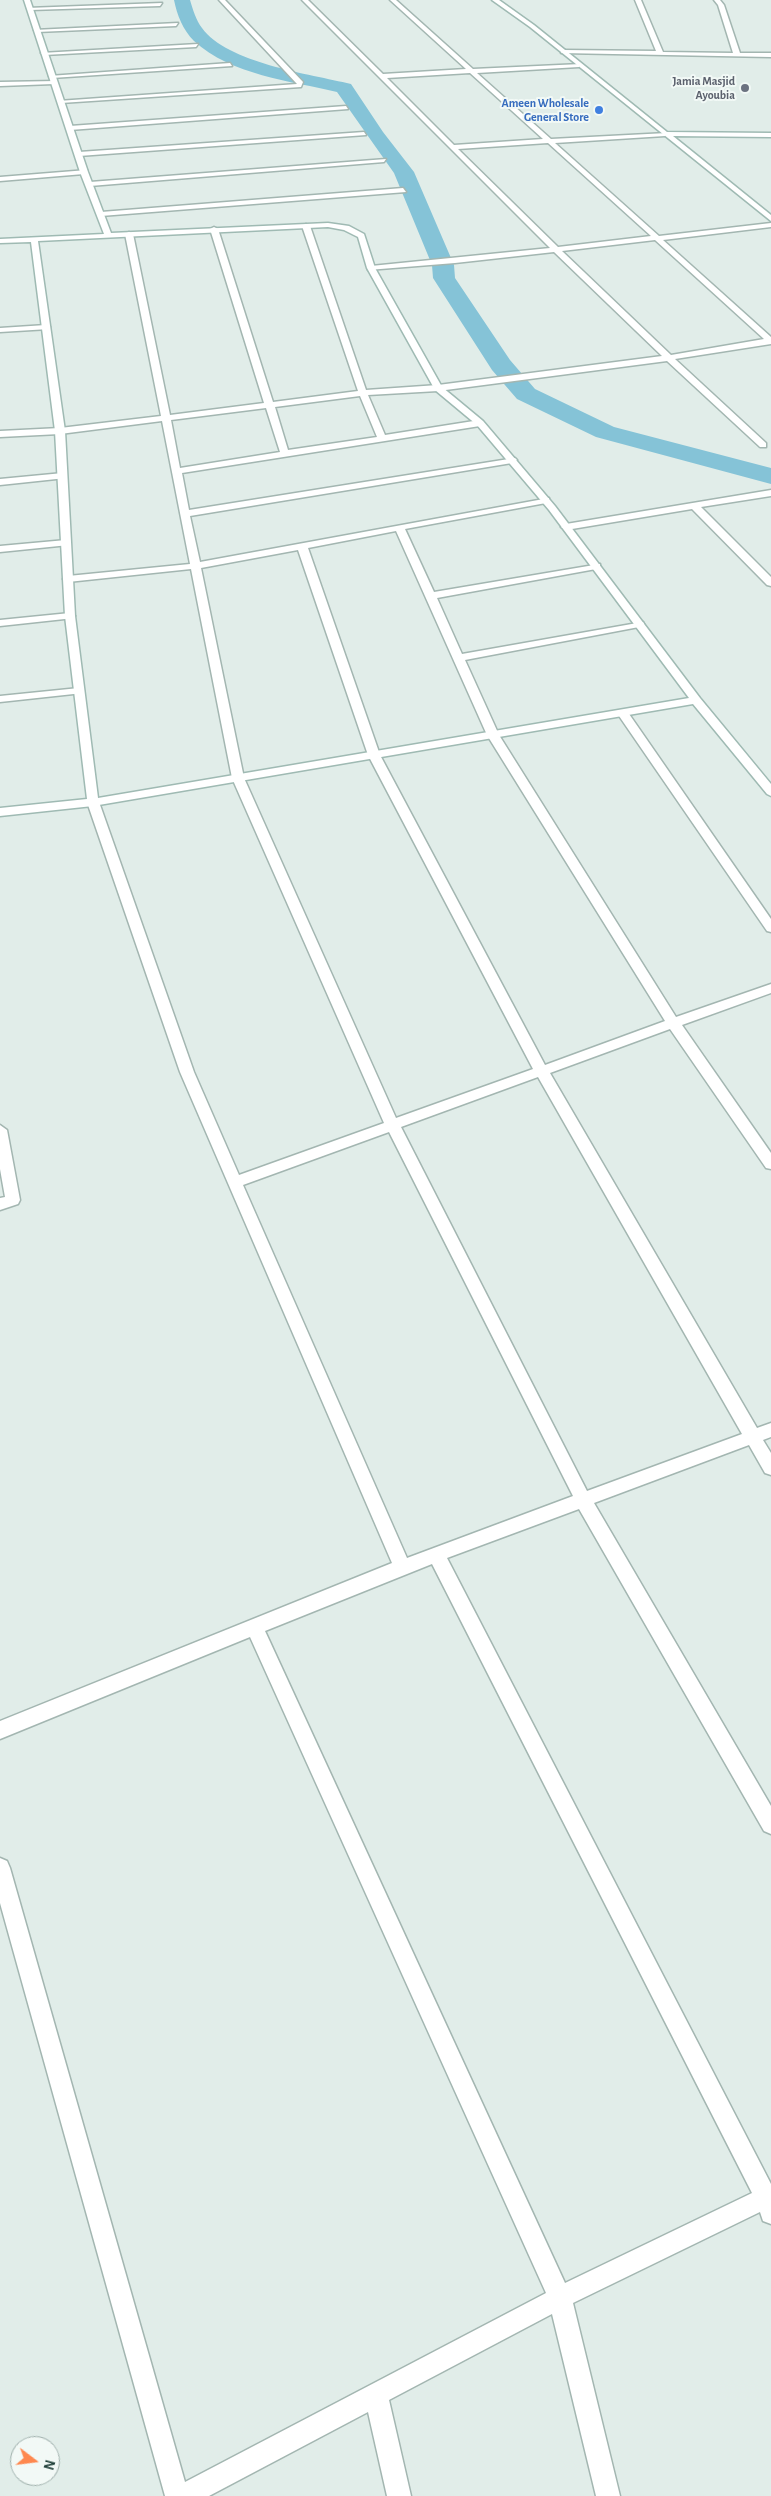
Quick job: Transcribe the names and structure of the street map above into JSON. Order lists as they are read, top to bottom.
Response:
{
  "places": ["Jamia Masjid Ayoubia", "Ameen Wholesale General Store"],
  "north": "right"
}
